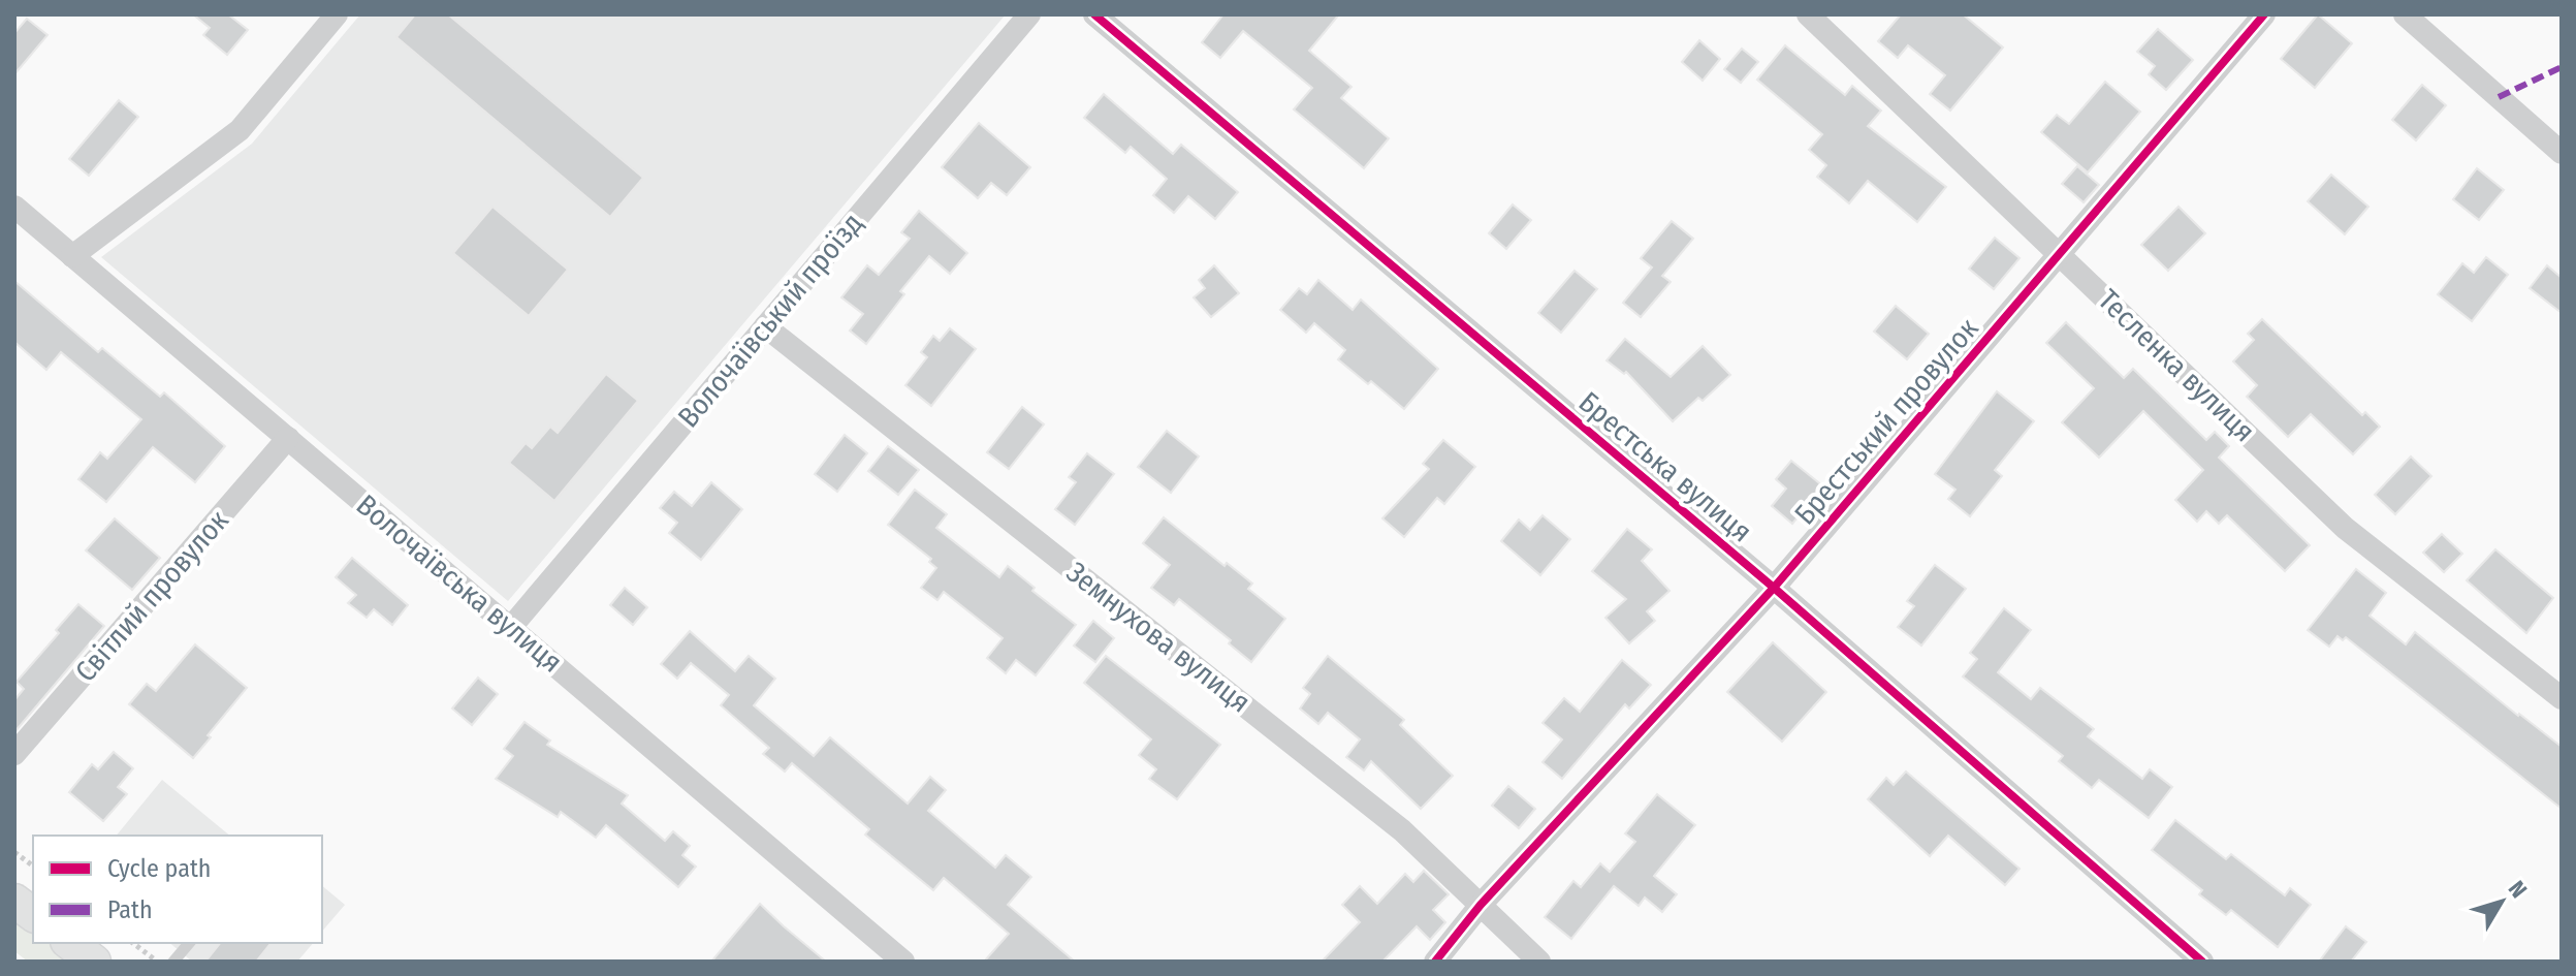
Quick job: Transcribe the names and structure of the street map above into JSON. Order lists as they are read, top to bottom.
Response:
{
  "streets": {
    "street": [
      "Волочаївський проїзд",
      "Тесленка вулиця",
      "Брестський провулок",
      "Брестська вулиця",
      "Волочаївська вулиця",
      "Світлий провулок",
      "Земнухова вулиця"
    ]
  },
  "crossings": [
    ["Волочаївський проїзд", "Волочаївська вулиця"],
    ["Волочаївський проїзд", "Земнухова вулиця"],
    ["Тесленка вулиця", "Брестський провулок"],
    ["Брестський провулок", "Брестська вулиця"],
    ["Брестський провулок", "Земнухова вулиця"],
    ["Волочаївська вулиця", "Світлий провулок"]
  ],
  "legend": ["Cycle path", "Path"],
  "north": "top right"
}
